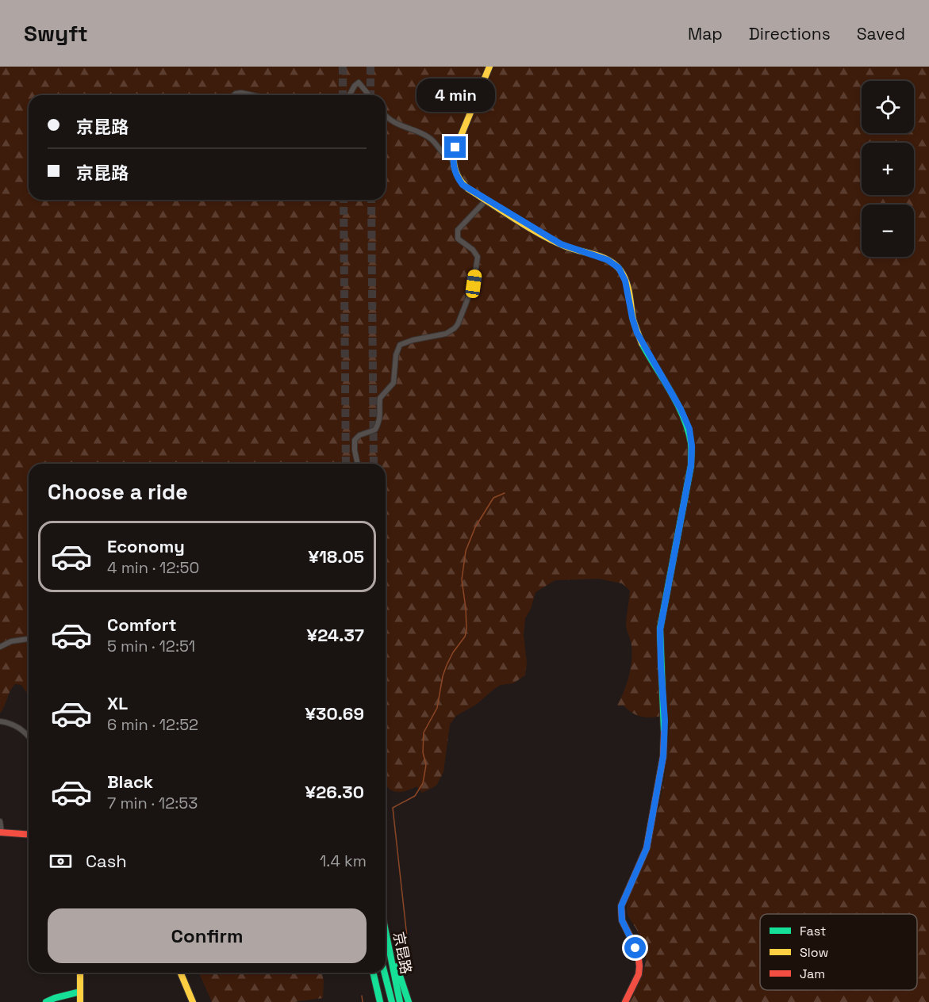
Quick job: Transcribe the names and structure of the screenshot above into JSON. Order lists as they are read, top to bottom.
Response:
{
  "streets": {
    "main road": ["京昆路"]
  },
  "legend": ["Fast", "Slow", "Jam"],
  "page": {
    "header": "Swyft",
    "nav": ["Map", "Directions", "Saved"],
    "bubble": "4 min",
    "map_buttons": ["+", "−"],
    "banner": ["京昆路", "京昆路"],
    "heading": "Choose a ride",
    "list": [
      {
        "name": "Economy",
        "note": "4 min · 12:50",
        "value": "¥18.05"
      },
      {
        "name": "Comfort",
        "note": "5 min · 12:51",
        "value": "¥24.37"
      },
      {
        "name": "XL",
        "note": "6 min · 12:52",
        "value": "¥30.69"
      },
      {
        "name": "Black",
        "note": "7 min · 12:53",
        "value": "¥26.30"
      }
    ],
    "pay": ["Cash", "1.4 km"],
    "buttons": "Confirm"
  }
}
